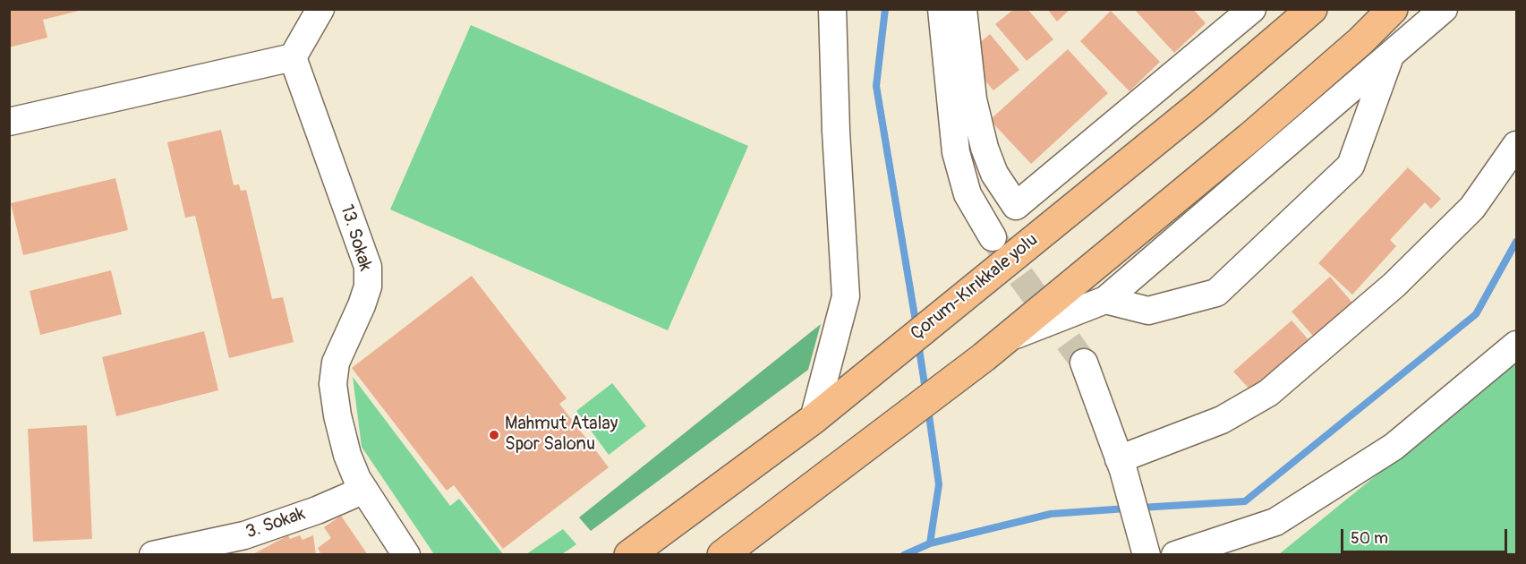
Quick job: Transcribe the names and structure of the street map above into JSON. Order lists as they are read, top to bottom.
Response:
{
  "streets": {
    "highway": ["Çorum-Kırıkkale yolu"],
    "street": ["13. Sokak", "3. Sokak"]
  },
  "crossings": [
    ["13. Sokak", "3. Sokak"]
  ],
  "places": ["Mahmut Atalay Spor Salonu"],
  "scale_bar": "50 m"
}
